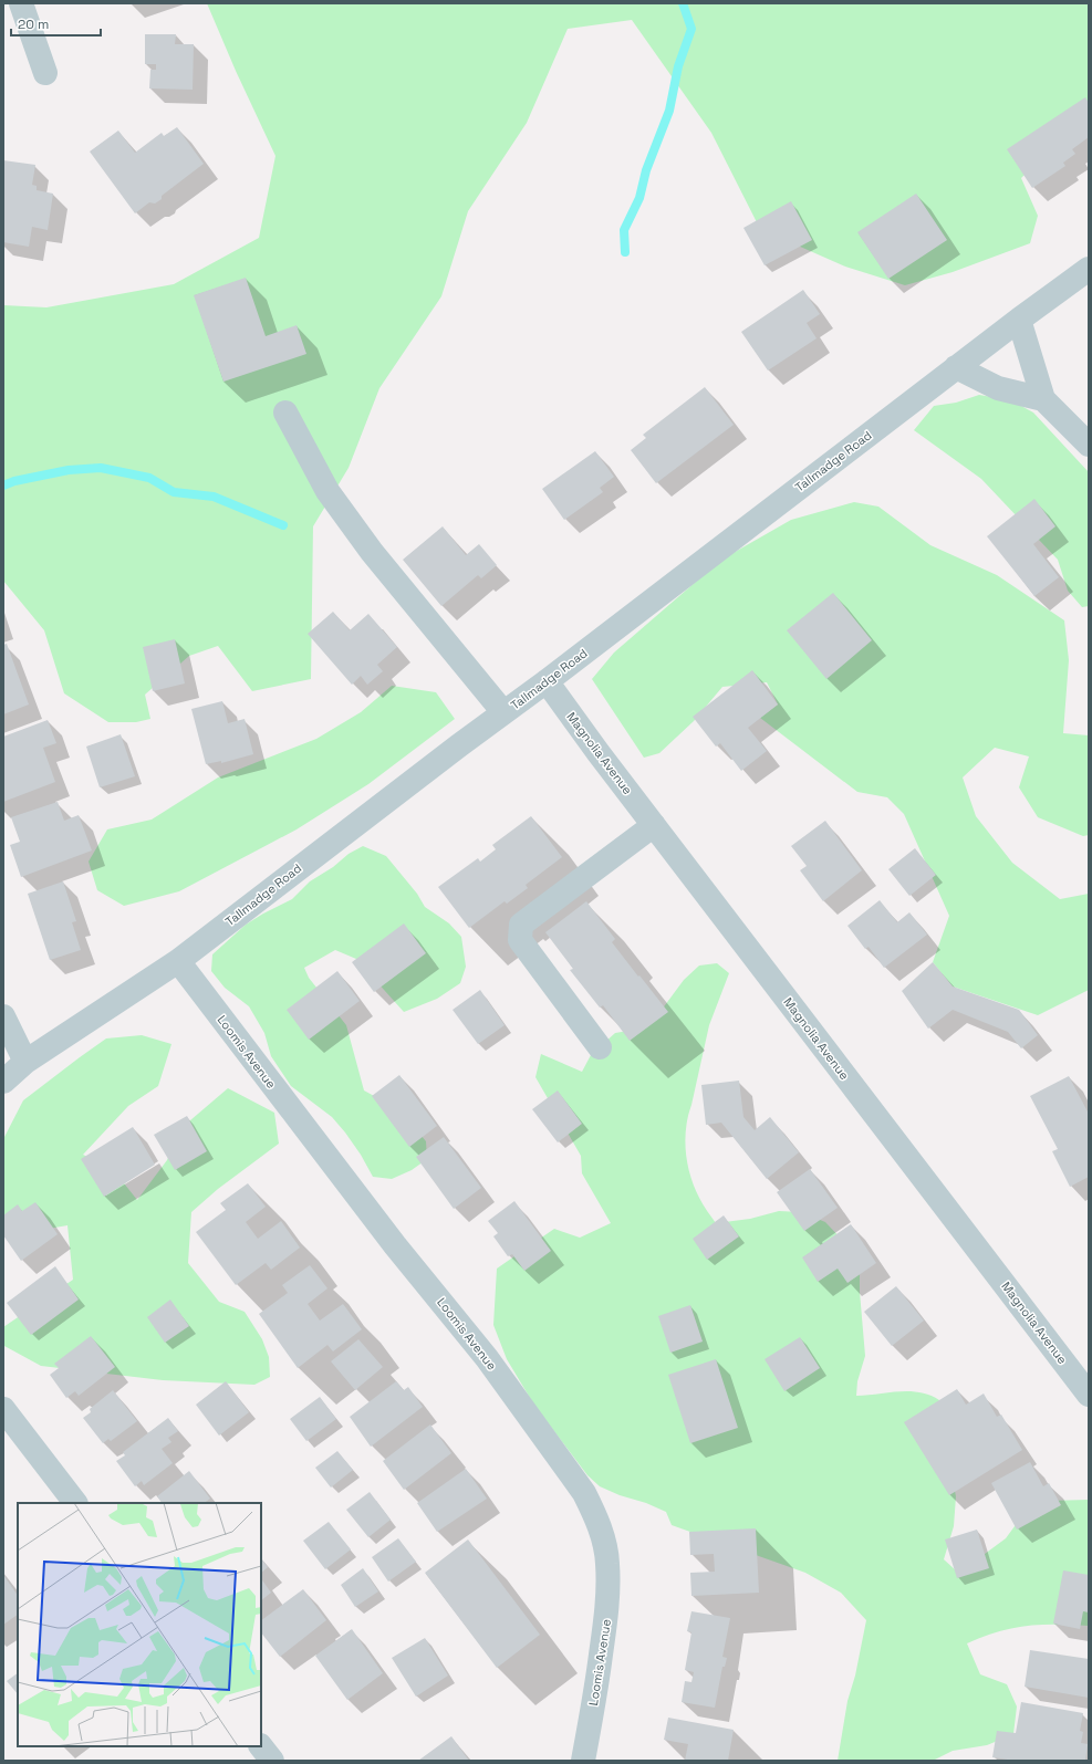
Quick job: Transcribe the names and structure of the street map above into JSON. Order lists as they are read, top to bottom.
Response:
{
  "streets": {
    "street": ["Tallmadge Road", "Magnolia Avenue", "Loomis Avenue"]
  },
  "crossings": [
    ["Tallmadge Road", "Magnolia Avenue"],
    ["Tallmadge Road", "Loomis Avenue"]
  ],
  "scale_bar": "20 m"
}
